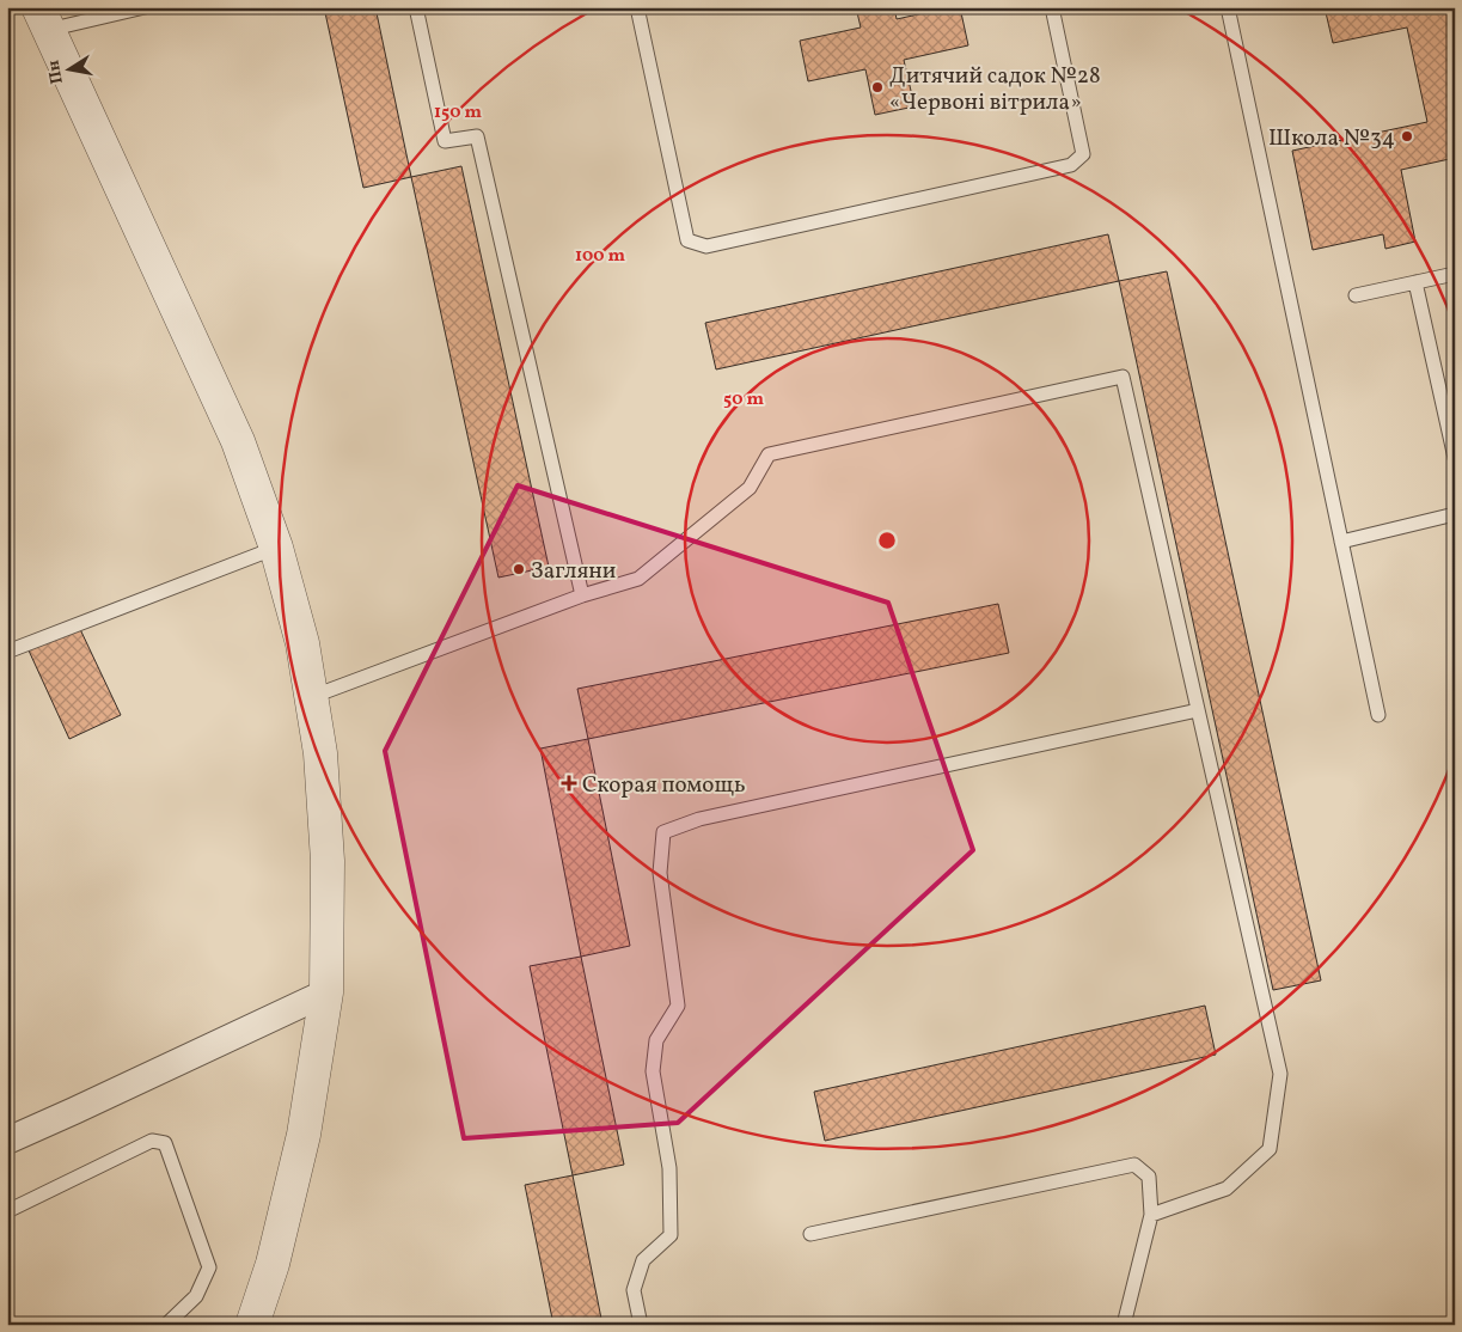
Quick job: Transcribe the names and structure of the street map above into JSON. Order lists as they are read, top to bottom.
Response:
{
  "places": {
    "other": ["Дитячий садок №28 «Червоні вітрила»", "Школа №34", "Загляни"],
    "health": ["Скорая помощь"]
  },
  "north": "left",
  "rings": ["150 m", "100 m", "50 m"]
}
